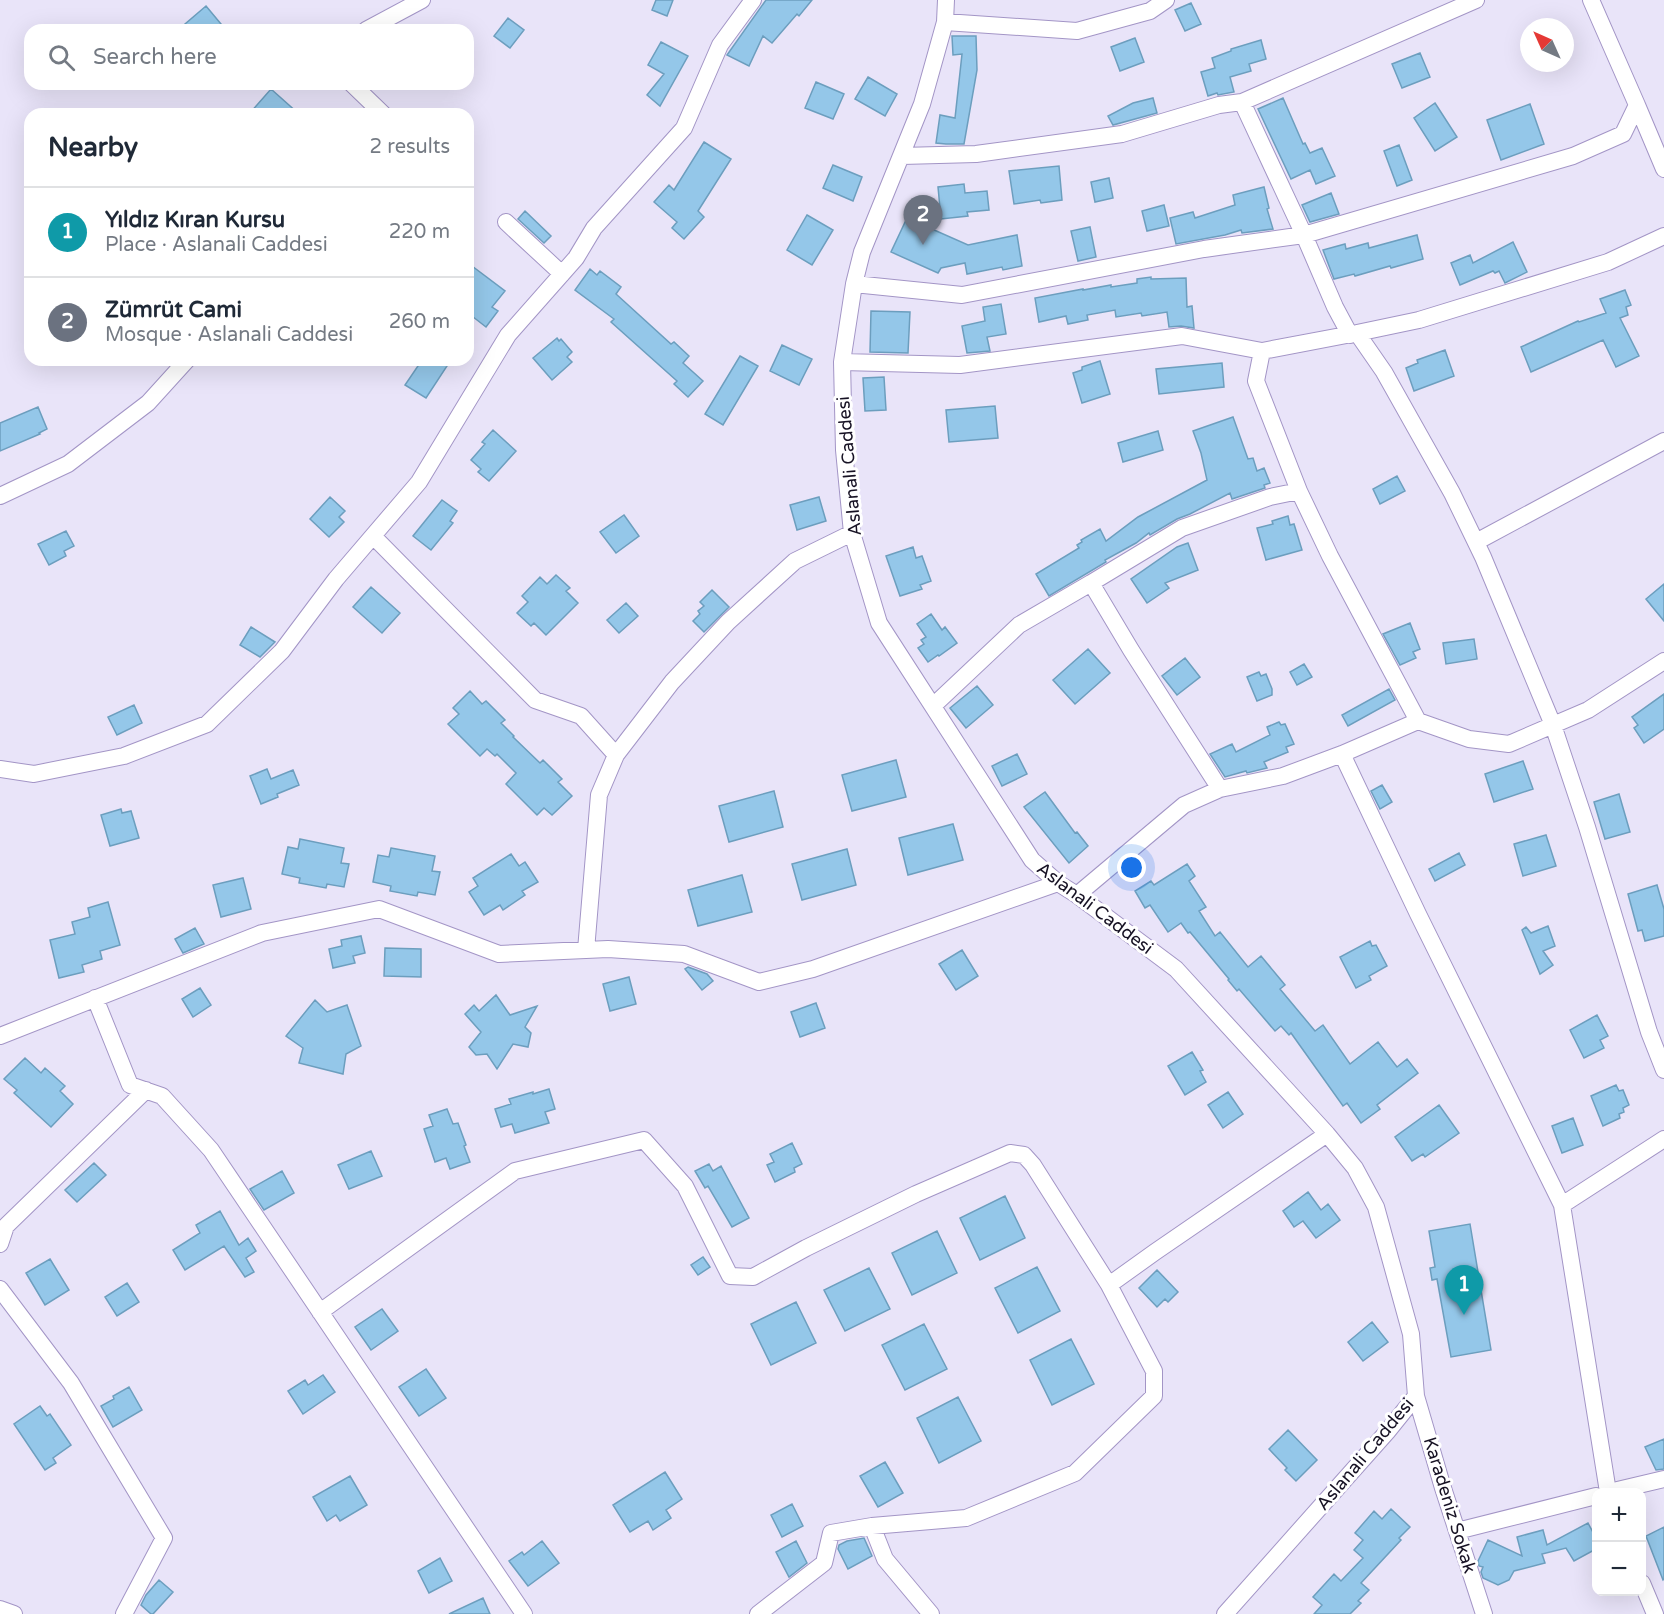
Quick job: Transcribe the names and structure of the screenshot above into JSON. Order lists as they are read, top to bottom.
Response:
{
  "streets": {
    "street": ["Aslanali Caddesi", "Karadeniz Sokak"]
  },
  "crossings": [
    ["Aslanali Caddesi", "Karadeniz Sokak"]
  ],
  "north": "top left",
  "page": {
    "search": "Search here",
    "heading": ["Nearby", "2 results"],
    "list": [
      {
        "mark": "1",
        "name": "Yıldız Kıran Kursu",
        "note": "Place · Aslanali Caddesi",
        "value": "220 m"
      },
      {
        "mark": "2",
        "name": "Zümrüt Cami",
        "note": "Mosque · Aslanali Caddesi",
        "value": "260 m"
      }
    ],
    "pins": ["2", "1"],
    "map_buttons": ["+", "−"]
  }
}
